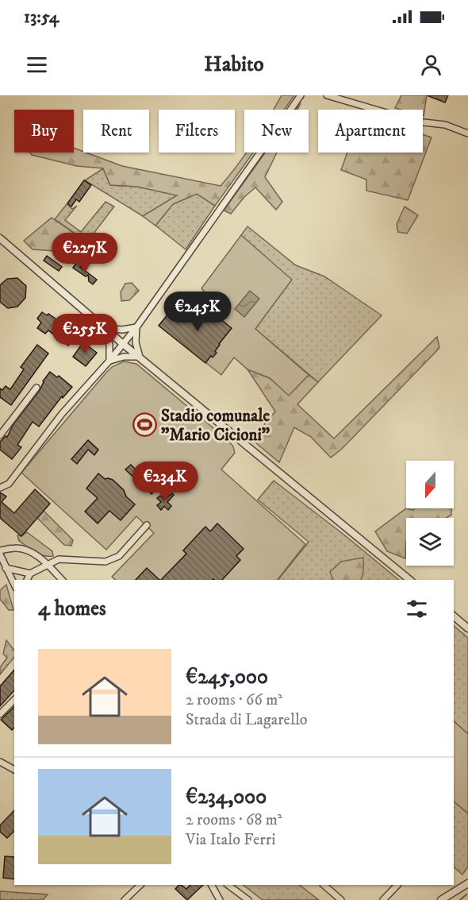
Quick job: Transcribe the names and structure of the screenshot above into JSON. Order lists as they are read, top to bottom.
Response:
{
  "places": {
    "sports": ["Stadio comunale \"Mario Cicioni\""]
  },
  "north": "bottom",
  "page": {
    "status": "13:54",
    "header": "Habito",
    "chip": [
      "Buy",
      "Rent",
      "Filters",
      "New",
      "Apartment"
    ],
    "price": [
      "€227K",
      "€245K",
      "€255K",
      "€234K"
    ],
    "heading": "4 homes",
    "list": [
      {
        "name": "€245,000",
        "note": "2 rooms · 66 m² · Strada di Lagarello"
      },
      {
        "name": "€234,000",
        "note": "2 rooms · 68 m² · Via Italo Ferri"
      }
    ]
  }
}
